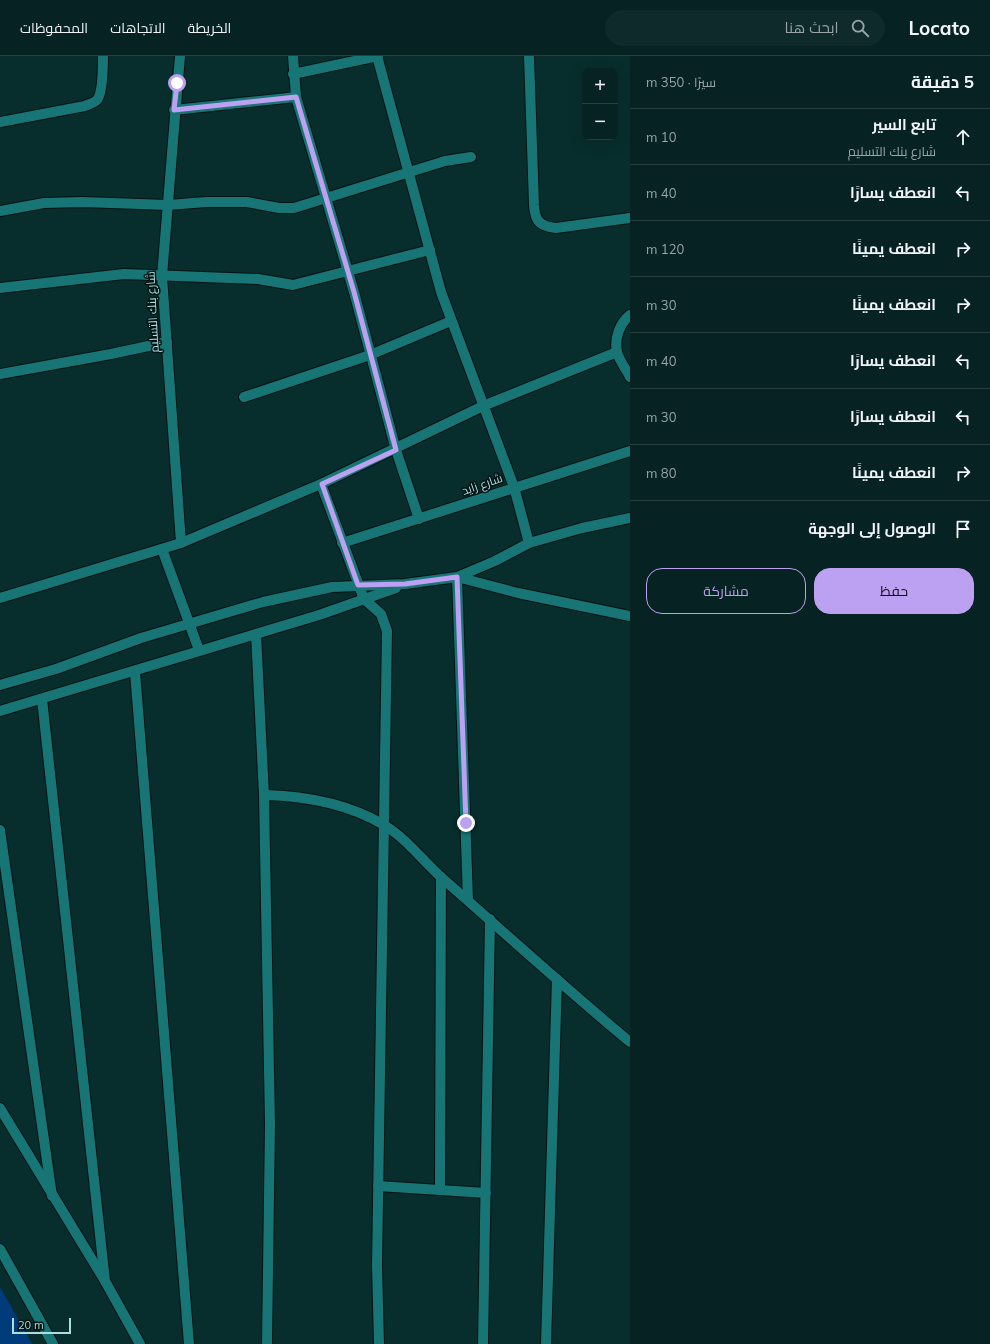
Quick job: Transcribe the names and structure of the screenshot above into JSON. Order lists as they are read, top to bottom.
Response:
{
  "streets": {
    "street": ["شارع بنك التسليم", "شارع زايد"]
  },
  "scale_bar": "20 m",
  "page": {
    "header": "Locato",
    "search": "ابحث هنا",
    "nav": ["الخريطة", "الاتجاهات", "المحفوظات"],
    "heading": ["5 دقيقة", "سيرًا · 350 m"],
    "map_buttons": ["+", "−"],
    "list": [
      ["تابع السير", "شارع بنك التسليم", "10 m"],
      ["انعطف يسارًا", "40 m"],
      ["انعطف يمينًا", "120 m"],
      ["انعطف يمينًا", "30 m"],
      ["انعطف يسارًا", "40 m"],
      ["انعطف يسارًا", "30 m"],
      ["انعطف يمينًا", "80 m"],
      "الوصول إلى الوجهة"
    ],
    "buttons": ["حفظ", "مشاركة"],
    "scale": "20 m"
  }
}
